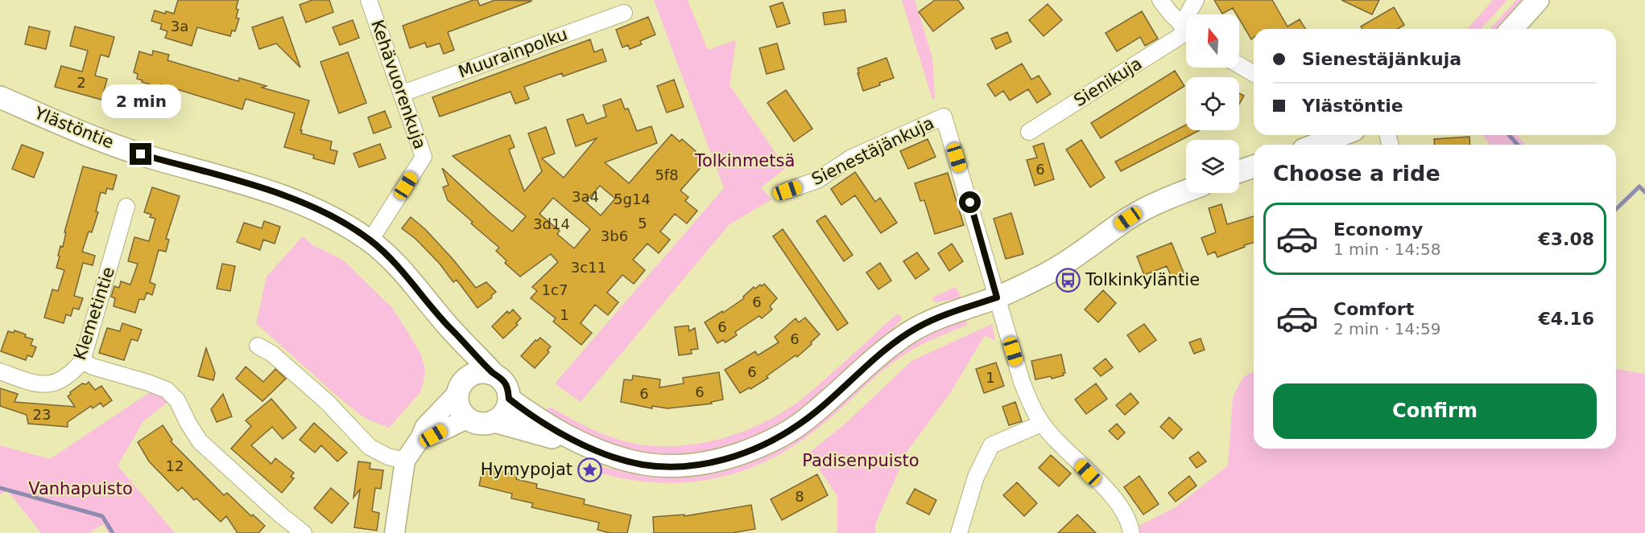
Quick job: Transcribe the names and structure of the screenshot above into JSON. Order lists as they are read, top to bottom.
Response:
{
  "streets": {
    "main road": ["Ylästöntie"],
    "street": [
      "Muurainpolku",
      "Sienikuja",
      "Kehävuorenkuja",
      "Sienestäjänkuja",
      "Klemetintie"
    ]
  },
  "crossings": [
    ["Muurainpolku", "Kehävuorenkuja"],
    ["Kehävuorenkuja", "Ylästöntie"]
  ],
  "parks": ["Tolkinmetsä", "Padisenpuisto", "Vanhapuisto"],
  "places": {
    "bus stop": ["Tolkinkyläntie"],
    "place": ["Hymypojat"]
  },
  "house_numbers": [
    "3a",
    "2",
    "6",
    "5f8",
    "3a4",
    "5g14",
    "5",
    "3d14",
    "3b6",
    "3c11",
    "1c7",
    "6",
    "1",
    "6",
    "6",
    "6",
    "1",
    "6",
    "6",
    "23",
    "12",
    "8"
  ],
  "north": "top",
  "page": {
    "banner": ["Sienestäjänkuja", "Ylästöntie"],
    "bubble": "2 min",
    "heading": "Choose a ride",
    "list": [
      {
        "name": "Economy",
        "note": "1 min · 14:58",
        "value": "€3.08"
      },
      {
        "name": "Comfort",
        "note": "2 min · 14:59",
        "value": "€4.16"
      }
    ],
    "buttons": "Confirm"
  }
}
